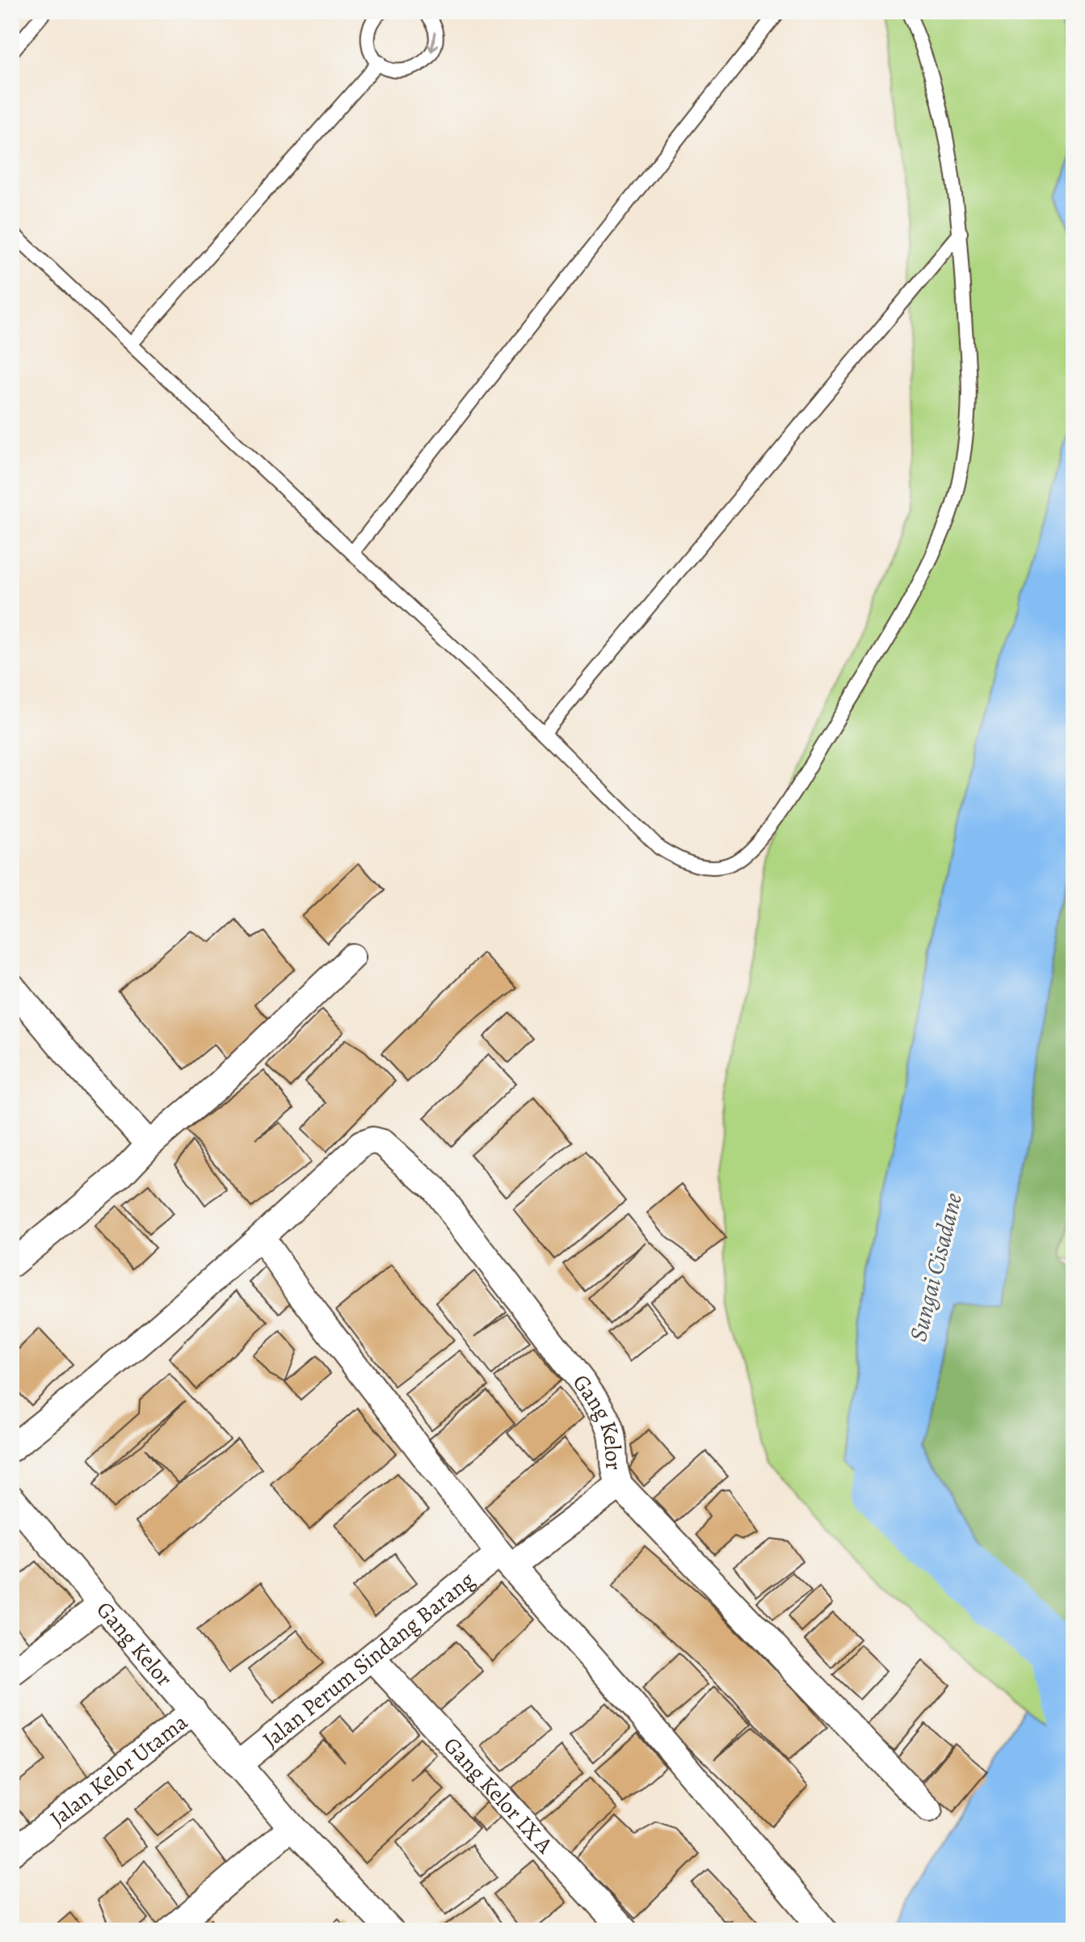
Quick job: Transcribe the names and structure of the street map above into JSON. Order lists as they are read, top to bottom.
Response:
{
  "streets": {
    "street": [
      "Gang Kelor",
      "Jalan Perum Sindang Barang",
      "Jalan Kelor Utama",
      "Gang Kelor IX A"
    ]
  },
  "crossings": [
    ["Gang Kelor", "Jalan Perum Sindang Barang"],
    ["Gang Kelor", "Jalan Kelor Utama"],
    ["Jalan Perum Sindang Barang", "Gang Kelor IX A"]
  ],
  "water": ["Sungai Cisadane"]
}
